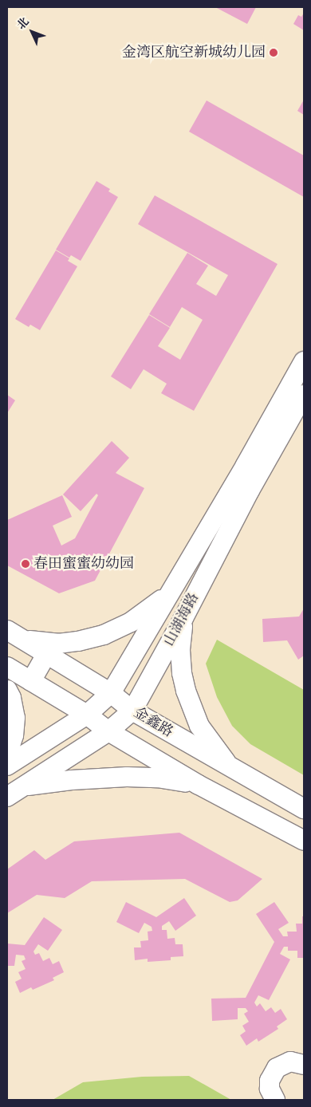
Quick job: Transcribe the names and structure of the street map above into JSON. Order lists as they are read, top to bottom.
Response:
{
  "streets": {
    "street": ["山湖海路", "金鑫路"]
  },
  "crossings": [
    ["山湖海路", "金鑫路"]
  ],
  "places": ["金湾区航空新城幼儿园", "春田蜜蜜幼幼园"],
  "north": "top left"
}
